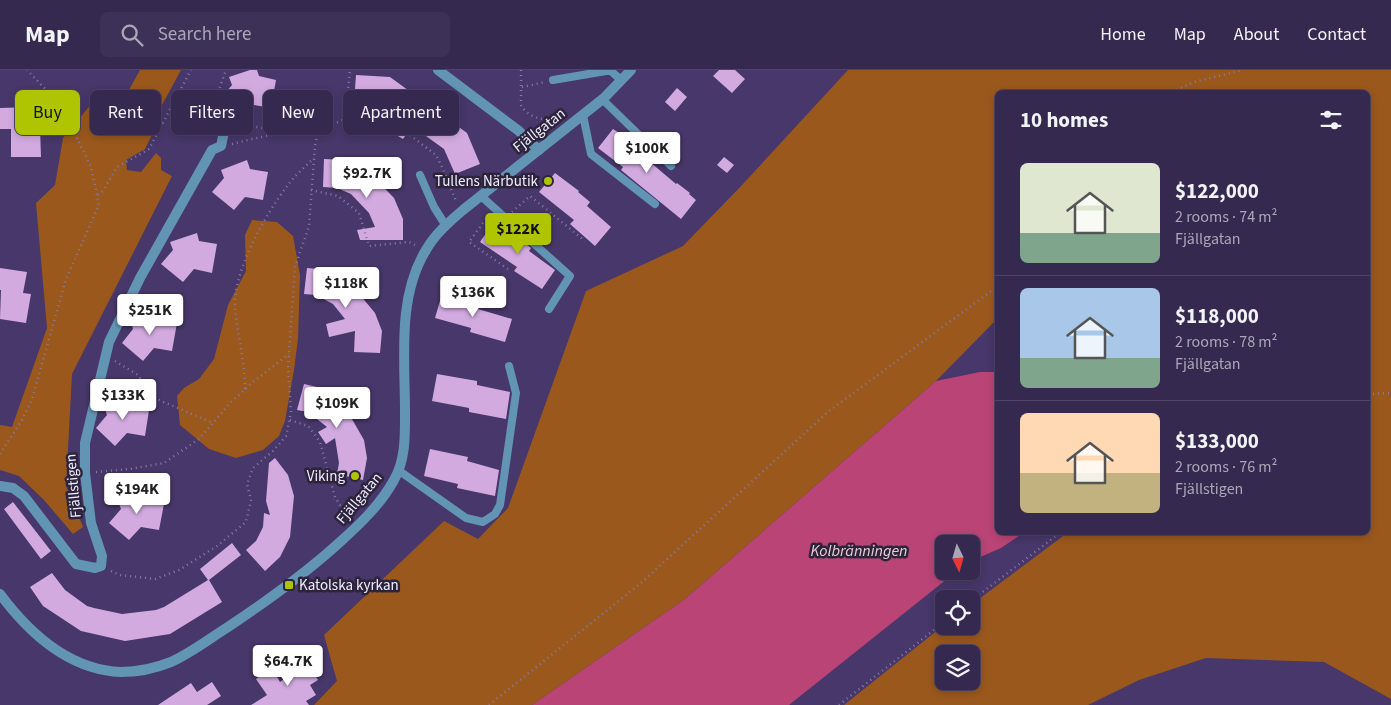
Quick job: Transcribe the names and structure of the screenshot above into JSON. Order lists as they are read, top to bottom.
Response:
{
  "streets": {
    "street": ["Fjällgatan", "Fjällstigen"]
  },
  "water": ["Kolbränningen"],
  "places": {
    "other": ["Tullens Närbutik", "Viking"],
    "transit": ["Katolska kyrkan"]
  },
  "north": "bottom",
  "page": {
    "header": "Map",
    "search": "Search here",
    "nav": [
      "Home",
      "Map",
      "About",
      "Contact"
    ],
    "chip": [
      "Buy",
      "Rent",
      "Filters",
      "New",
      "Apartment"
    ],
    "heading": "10 homes",
    "price": [
      "$100K",
      "$92.7K",
      "$122K",
      "$118K",
      "$136K",
      "$251K",
      "$133K",
      "$109K",
      "$194K",
      "$64.7K"
    ],
    "list": [
      {
        "name": "$122,000",
        "note": "2 rooms · 74 m² · Fjällgatan"
      },
      {
        "name": "$118,000",
        "note": "2 rooms · 78 m² · Fjällgatan"
      },
      {
        "name": "$133,000",
        "note": "2 rooms · 76 m² · Fjällstigen"
      }
    ]
  }
}
